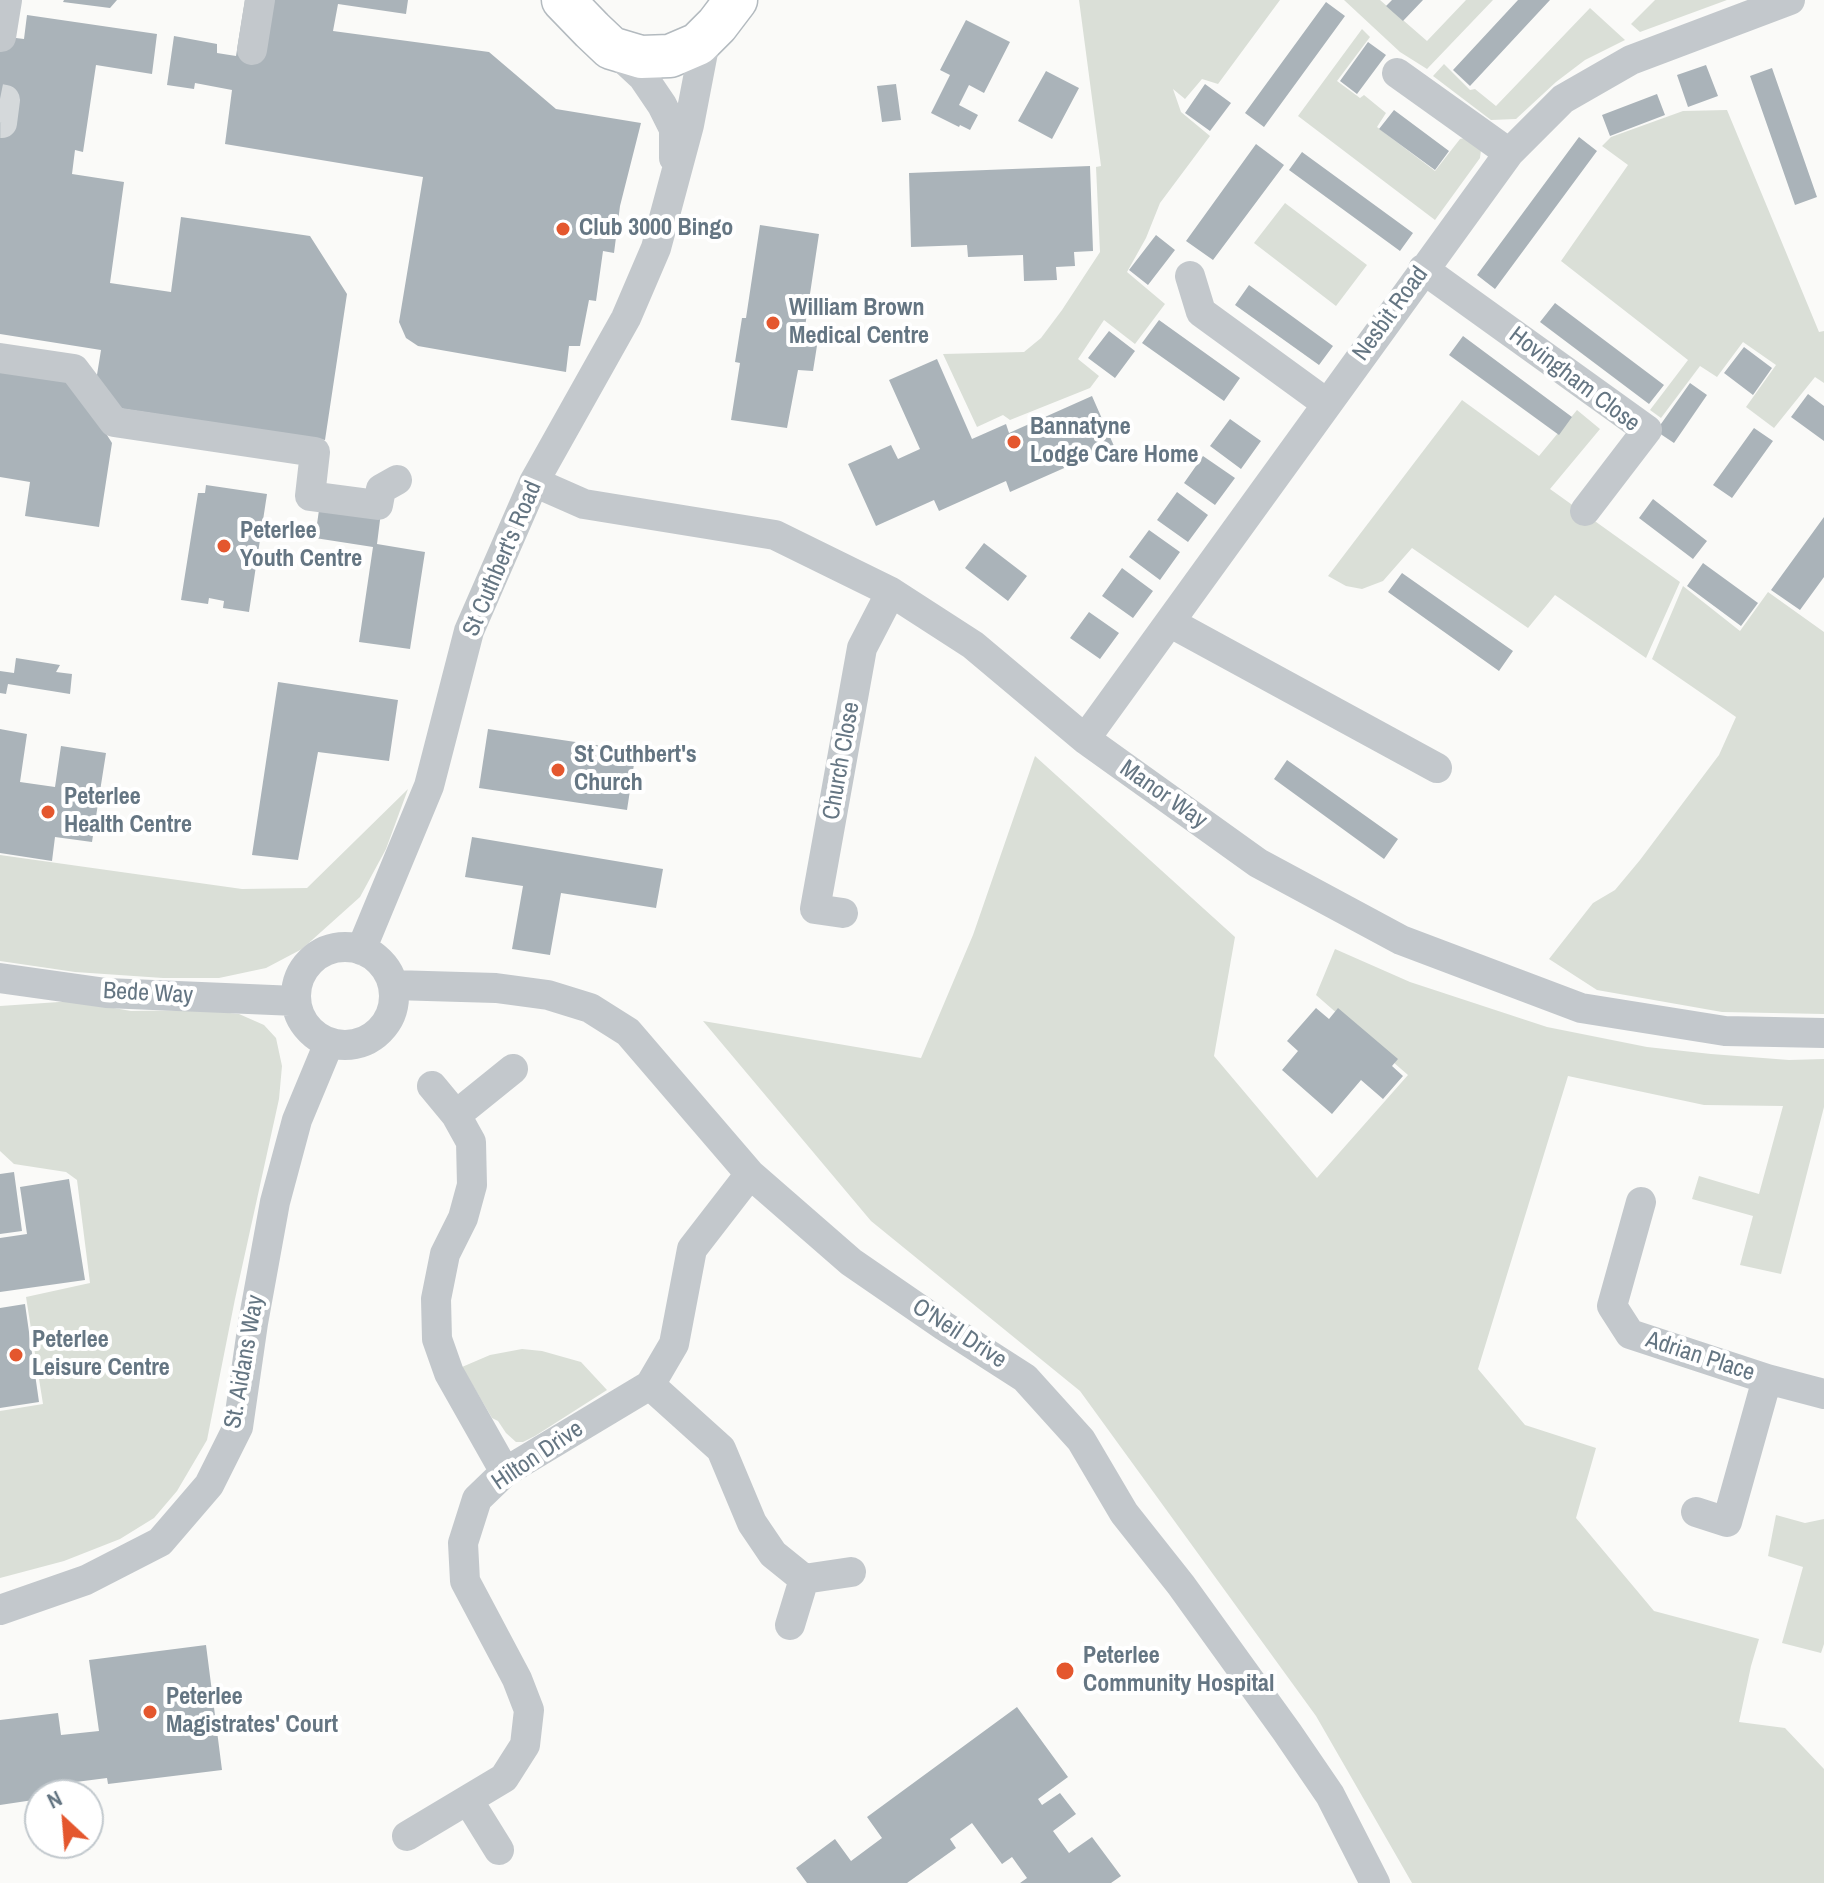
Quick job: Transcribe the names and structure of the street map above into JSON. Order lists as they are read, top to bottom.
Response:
{
  "streets": {
    "street": [
      "Nesbit Road",
      "Hovingham Close",
      "St Cuthbert's Road",
      "Church Close",
      "Manor Way",
      "Bede Way",
      "O'Neil Drive",
      "Adrian Place",
      "St. Aidans Way",
      "Hilton Drive"
    ]
  },
  "crossings": [
    ["Nesbit Road", "Hovingham Close"],
    ["Nesbit Road", "Manor Way"],
    ["St Cuthbert's Road", "Manor Way"],
    ["St Cuthbert's Road", "Bede Way"],
    ["St Cuthbert's Road", "O'Neil Drive"],
    ["St Cuthbert's Road", "St. Aidans Way"],
    ["Church Close", "Manor Way"],
    ["Bede Way", "O'Neil Drive"],
    ["Bede Way", "St. Aidans Way"],
    ["O'Neil Drive", "St. Aidans Way"],
    ["O'Neil Drive", "Hilton Drive"]
  ],
  "places": [
    "Club 3000 Bingo",
    "William Brown Medical Centre",
    "Bannatyne Lodge Care Home",
    "Peterlee Youth Centre",
    "St Cuthbert's Church",
    "Peterlee Health Centre",
    "Peterlee Leisure Centre",
    "Peterlee Community Hospital",
    "Peterlee Magistrates' Court"
  ],
  "north": "top left"
}
